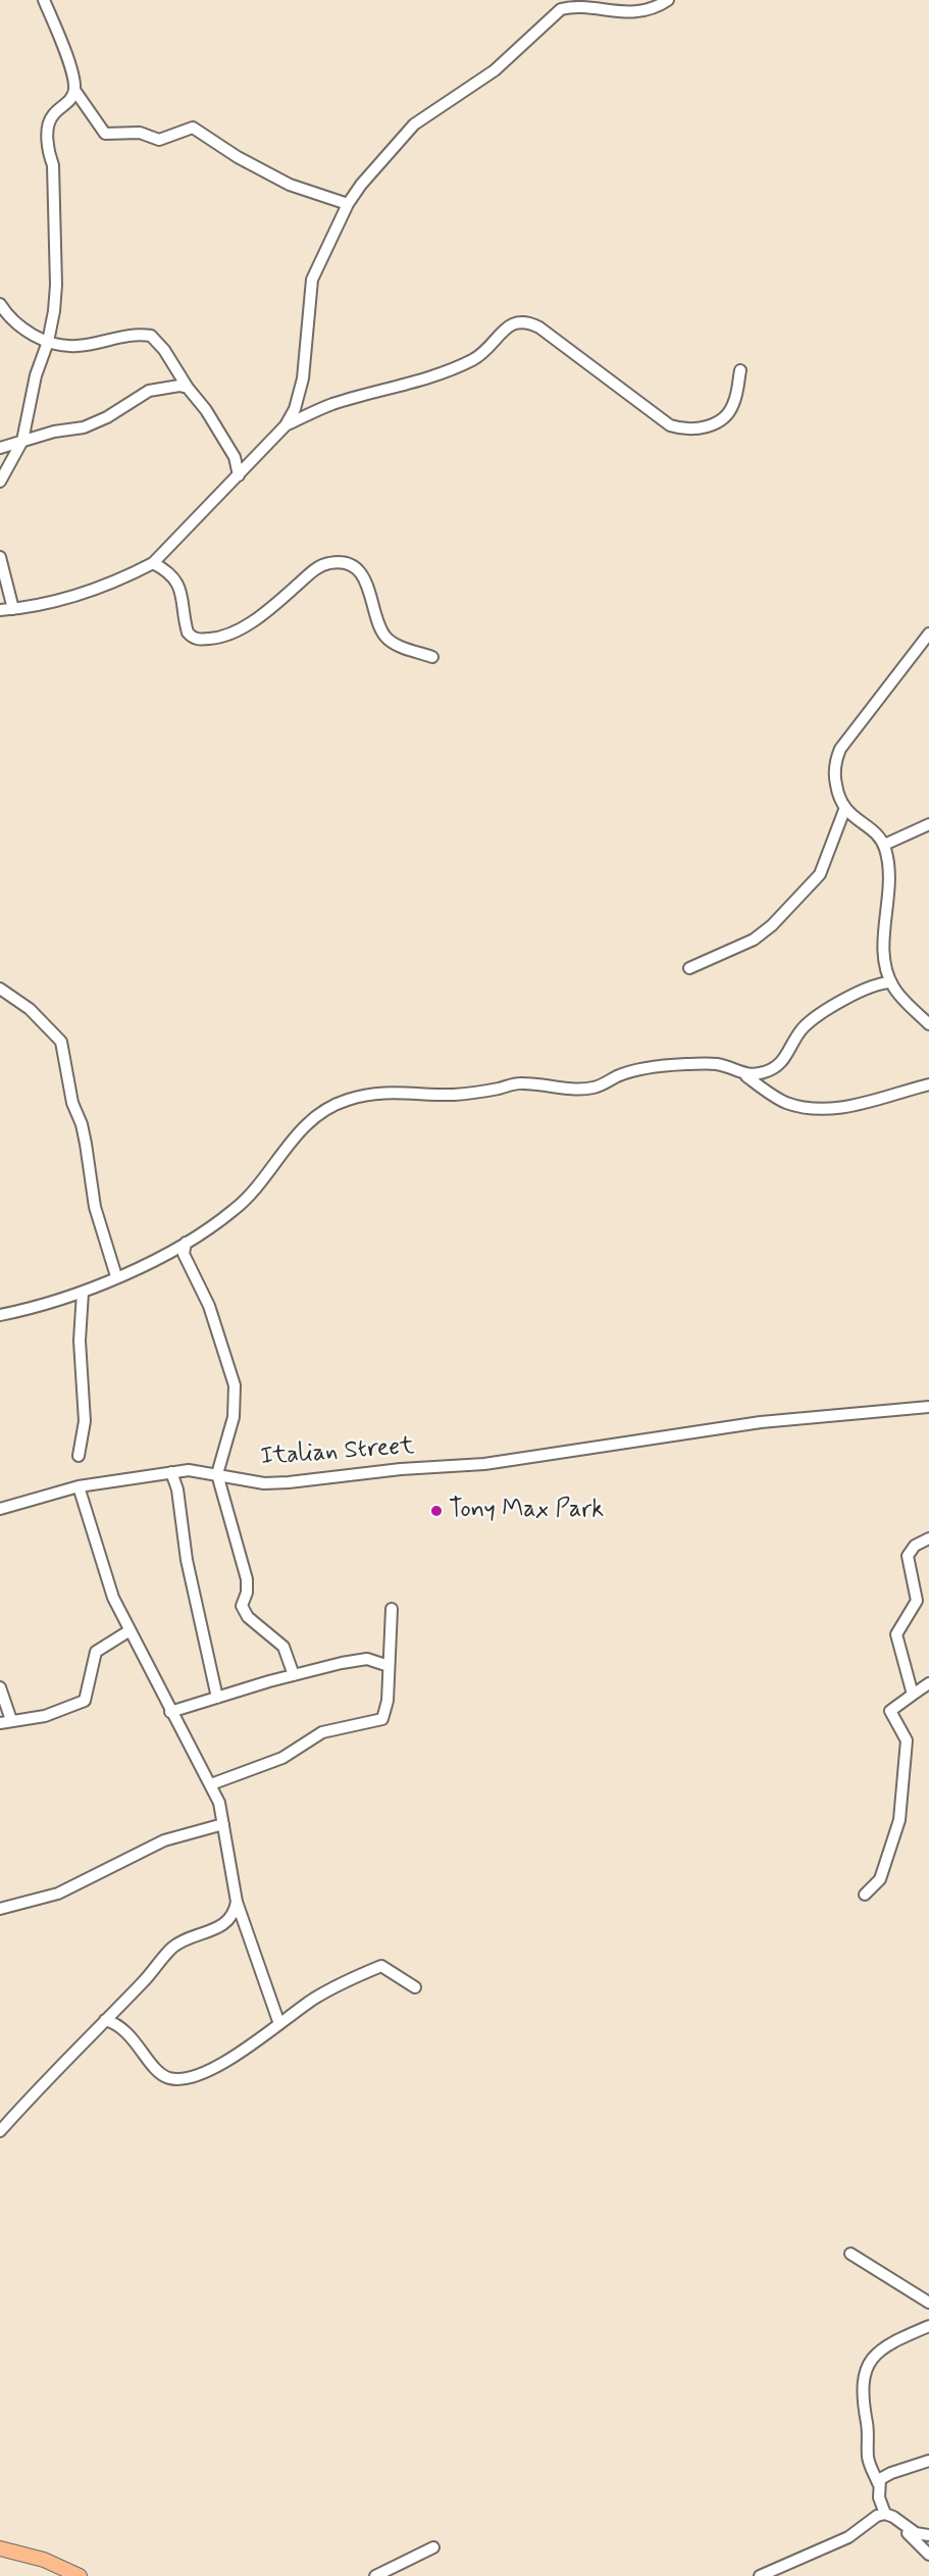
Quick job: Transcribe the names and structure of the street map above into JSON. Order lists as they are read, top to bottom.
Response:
{
  "streets": {
    "street": ["Italian Street"]
  },
  "places": ["Tony Max Park"]
}
